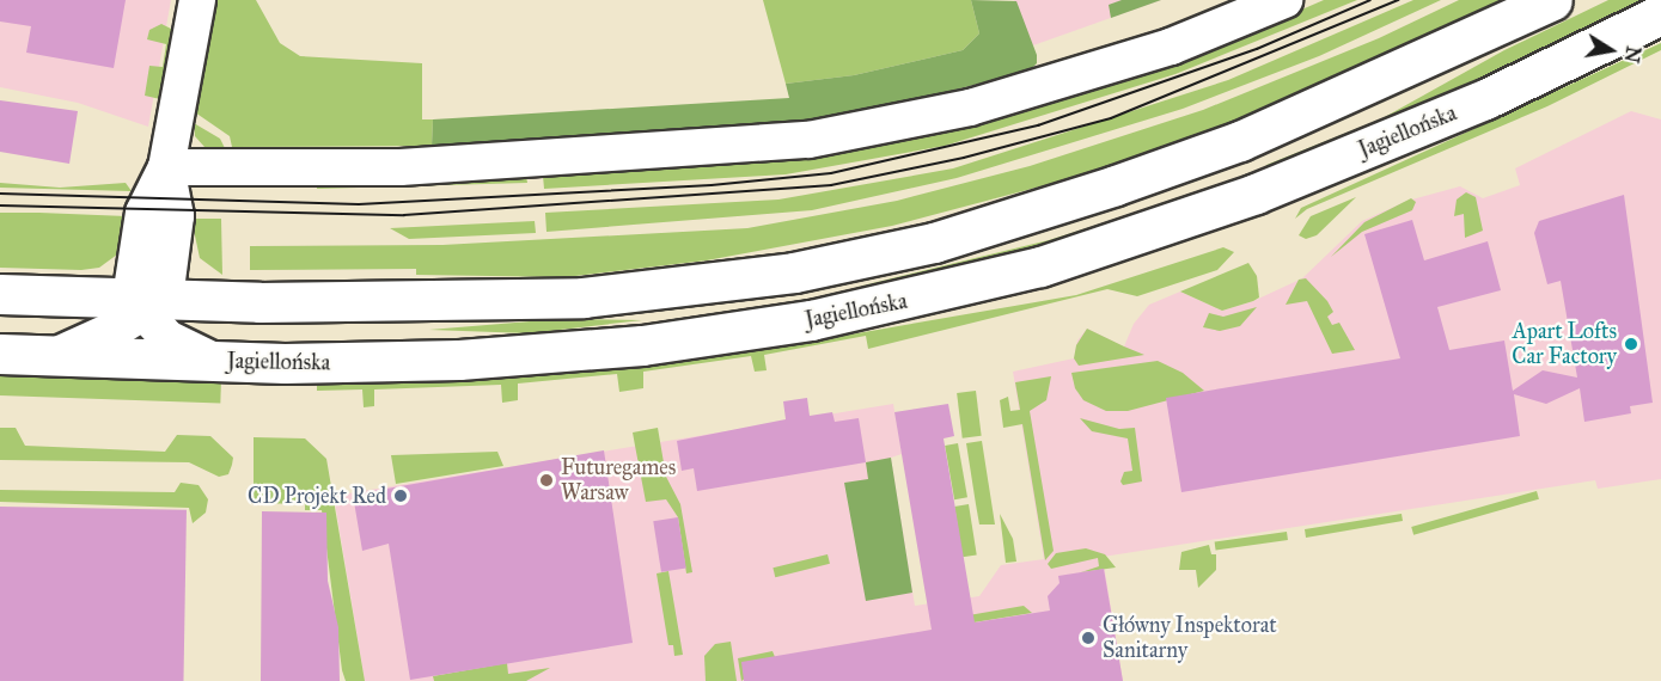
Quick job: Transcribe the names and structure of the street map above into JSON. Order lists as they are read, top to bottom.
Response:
{
  "streets": {
    "main road": ["Jagiellońska"]
  },
  "places": [
    "Apart Lofts Car Factory",
    "Futuregames Warsaw",
    "CD Projekt Red",
    "Główny Inspektorat Sanitarny"
  ],
  "north": "right"
}
